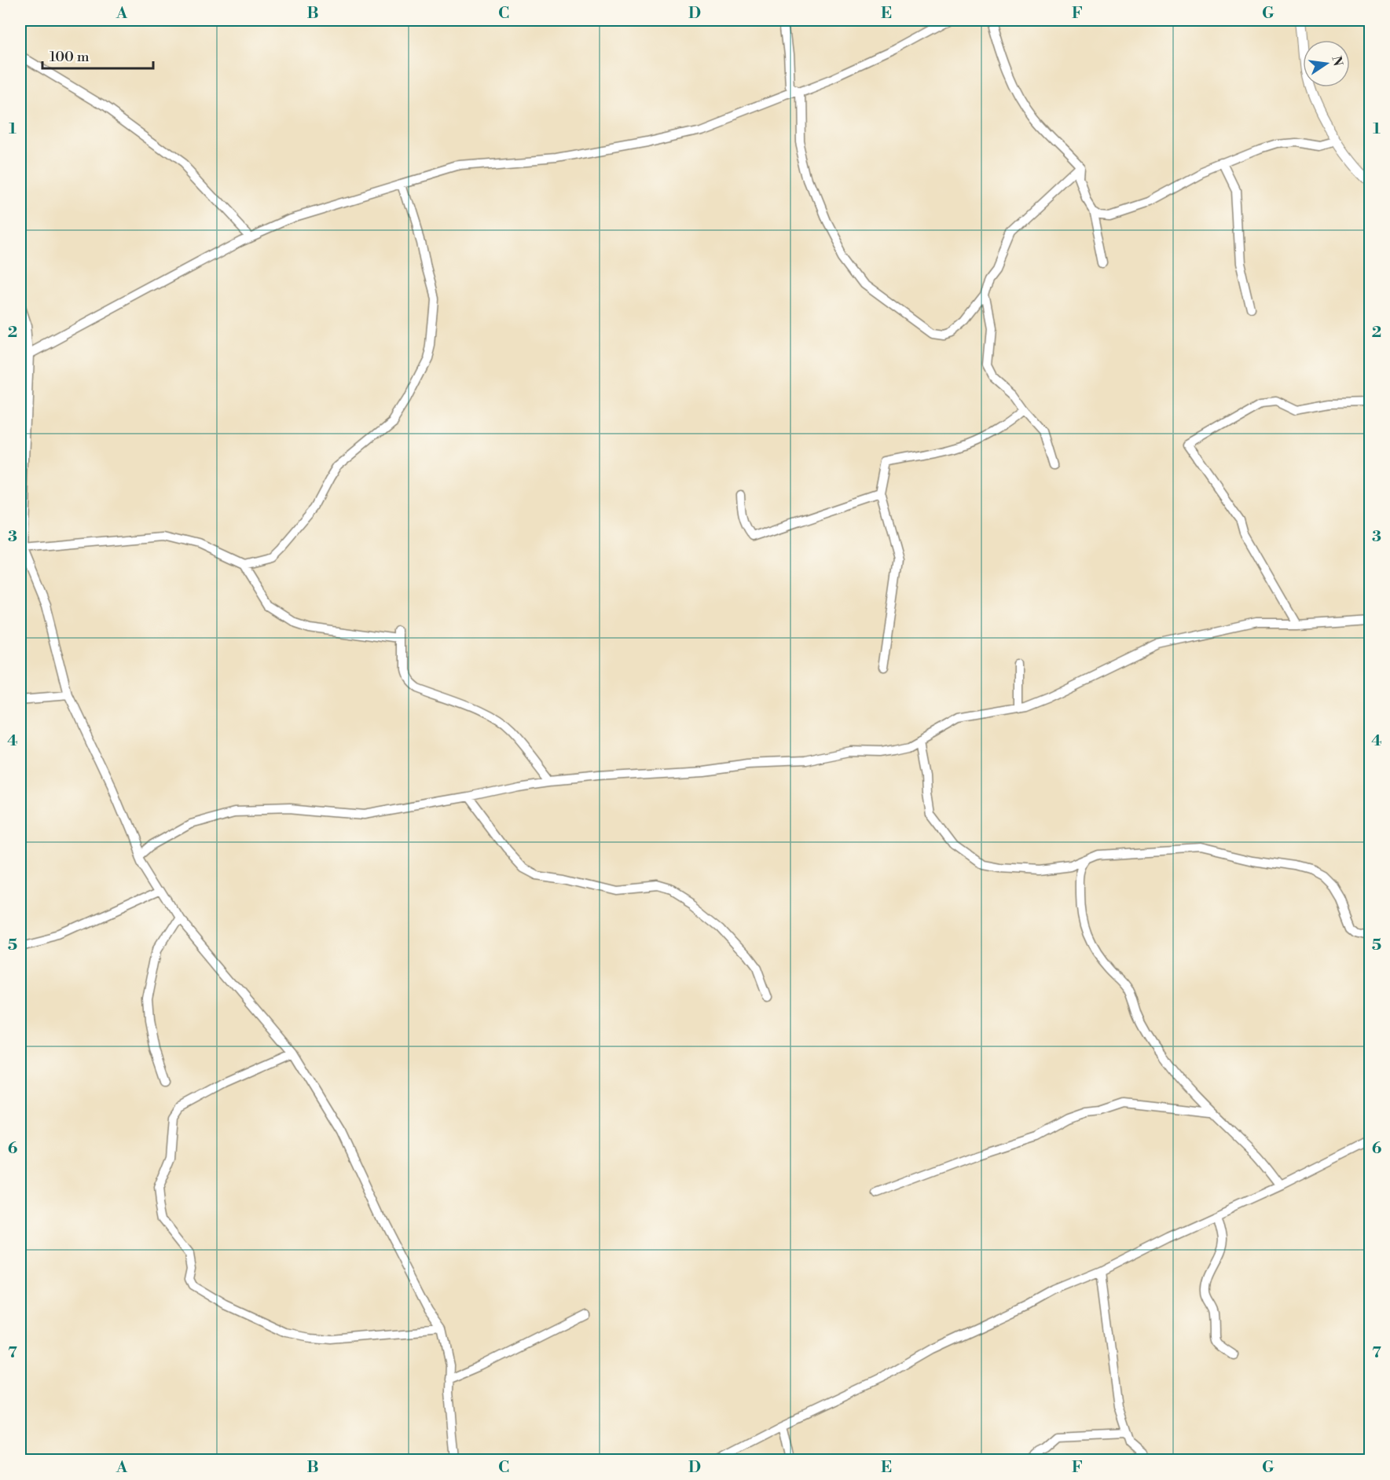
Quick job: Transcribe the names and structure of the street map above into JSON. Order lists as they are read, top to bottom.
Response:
{
  "scale_bar": "100 m",
  "north": "right",
  "grid": {
    "columns": [
      "A",
      "B",
      "C",
      "D",
      "E",
      "F",
      "G"
    ],
    "rows": [
      "1",
      "2",
      "3",
      "4",
      "5",
      "6",
      "7"
    ]
  }
}
